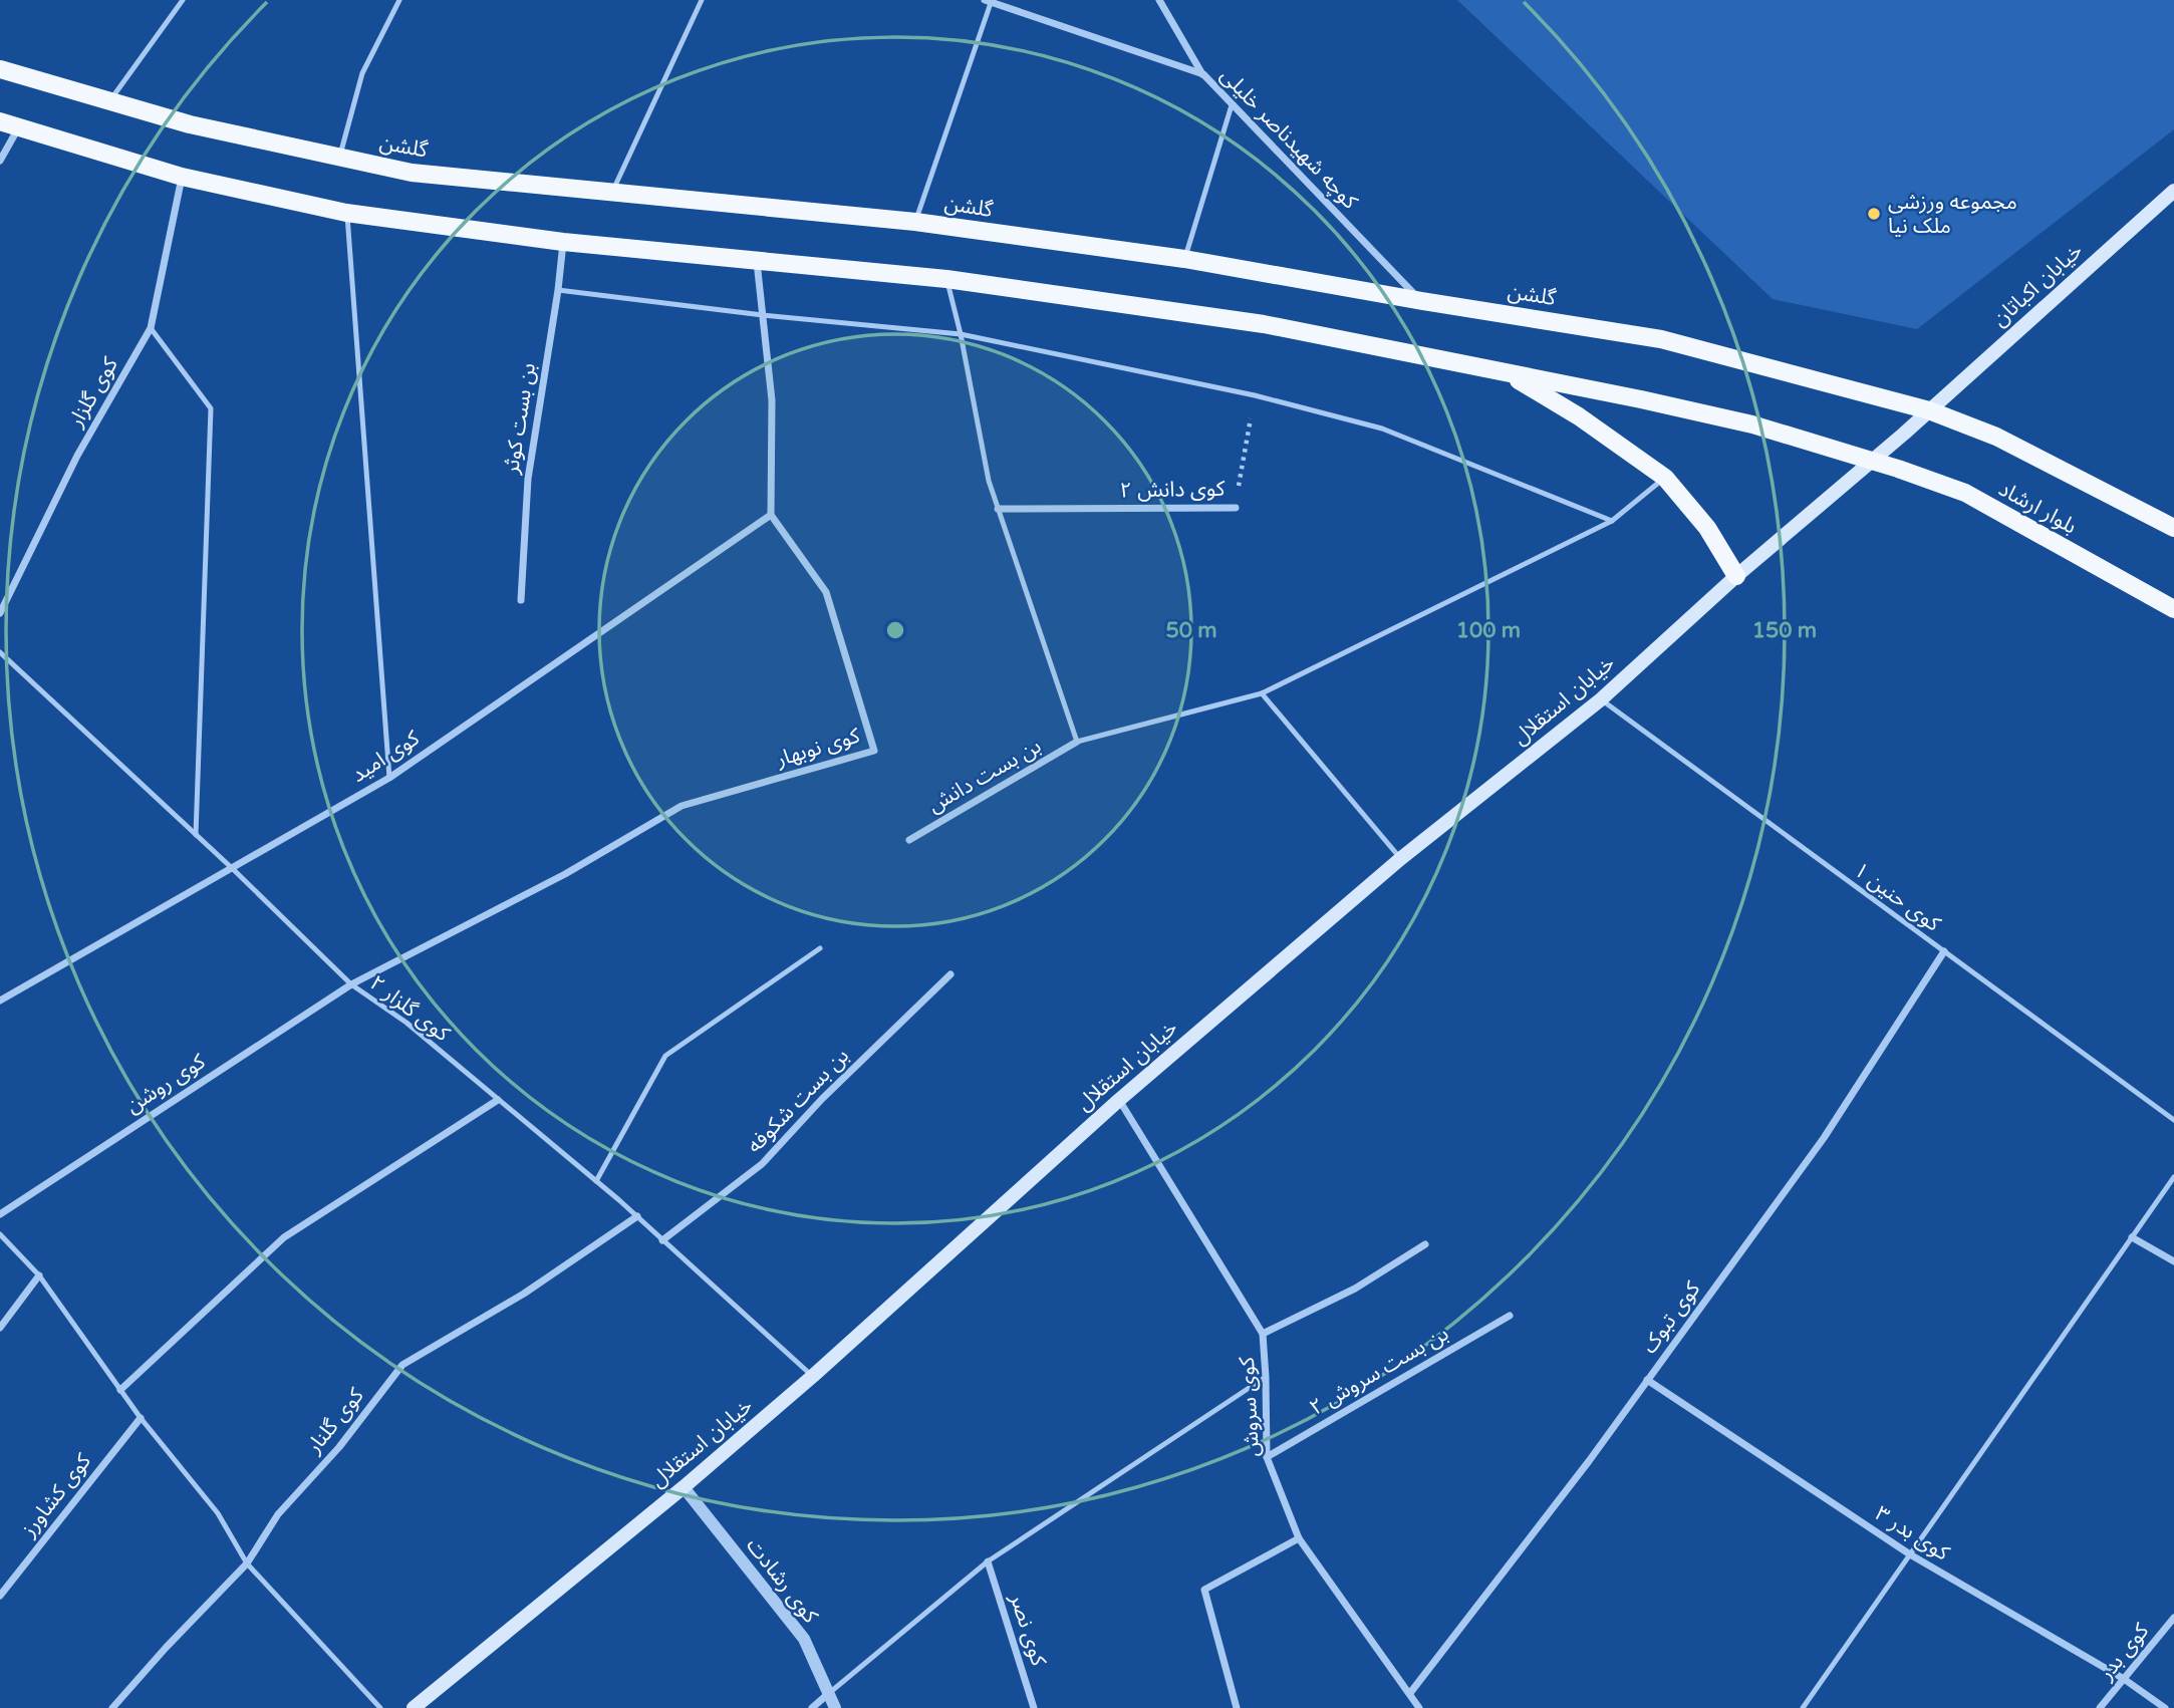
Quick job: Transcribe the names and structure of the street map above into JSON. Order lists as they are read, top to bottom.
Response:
{
  "streets": {
    "main road": [
      "گلشن",
      "خیابان اکباتان",
      "بلوار ارشاد",
      "خیابان استقلال"
    ],
    "street": [
      "کوچه شهیدناصر خلیلی",
      "کوی گلزار",
      "بن بست کوثر",
      "کوی دانش ۲",
      "کوی نوبهار",
      "کوی امید",
      "بن بست دانش",
      "کوی روشن",
      "بن بست شکوفه",
      "کوی تبوک",
      "بن بست سروش ۲",
      "کوی سروش",
      "کوی گلنار",
      "کوی کشاورز",
      "کوی بدر ۳",
      "کوی رشادت",
      "کوی نصر",
      "کوی بدر"
    ],
    "lane": ["کوی حنین ۱", "کوی گلزار ۲"]
  },
  "crossings": [
    ["کوچه شهیدناصر خلیلی", "گلشن"],
    ["گلشن", "خیابان اکباتان"],
    ["گلشن", "بلوار ارشاد"],
    ["خیابان اکباتان", "بلوار ارشاد"],
    ["خیابان اکباتان", "خیابان استقلال"],
    ["بلوار ارشاد", "خیابان استقلال"],
    ["خیابان استقلال", "کوی حنین ۱"],
    ["خیابان استقلال", "کوی گلزار ۲"],
    ["خیابان استقلال", "کوی سروش"],
    ["خیابان استقلال", "کوی رشادت"],
    ["کوی نوبهار", "کوی امید"],
    ["کوی نوبهار", "کوی گلزار ۲"],
    ["کوی نوبهار", "کوی روشن"],
    ["کوی امید", "کوی گلزار ۲"],
    ["کوی حنین ۱", "کوی تبوک"],
    ["کوی گلزار ۲", "کوی روشن"],
    ["کوی گلزار ۲", "بن بست شکوفه"],
    ["کوی گلزار ۲", "کوی گلنار"],
    ["کوی تبوک", "کوی سروش"],
    ["کوی تبوک", "کوی بدر ۳"],
    ["بن بست سروش ۲", "کوی سروش"],
    ["کوی بدر ۳", "کوی بدر"]
  ],
  "places": ["مجموعه ورزشی ملک نیا"],
  "rings": ["50 m", "100 m", "150 m"]
}
